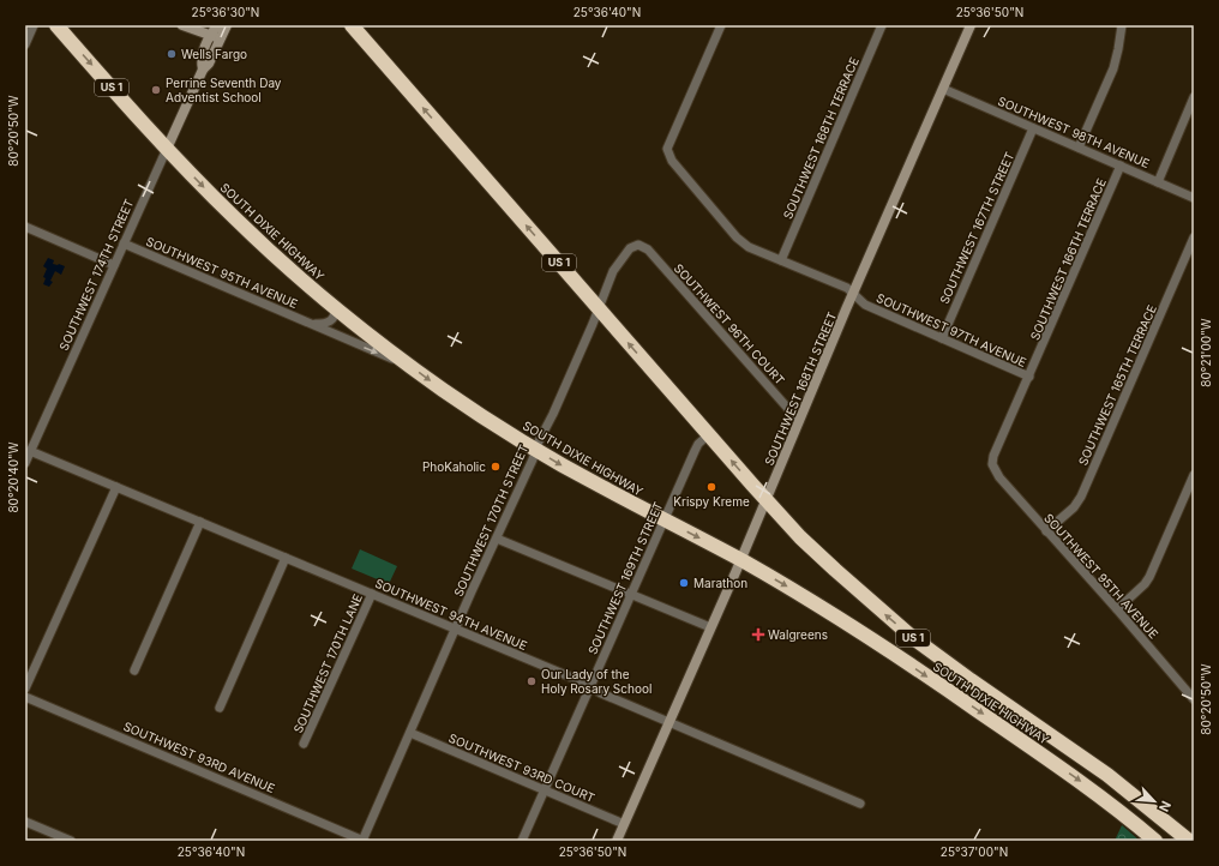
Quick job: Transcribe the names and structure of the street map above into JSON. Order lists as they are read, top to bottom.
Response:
{
  "streets": {
    "highway": ["US 1", "SOUTH DIXIE HIGHWAY"],
    "street": [
      "SOUTHWEST 98TH AVENUE",
      "SOUTHWEST 168TH TERRACE",
      "SOUTHWEST 167TH STREET",
      "SOUTHWEST 166TH TERRACE",
      "SOUTHWEST 95TH AVENUE",
      "SOUTHWEST 174TH STREET",
      "SOUTHWEST 96TH COURT",
      "SOUTHWEST 97TH AVENUE",
      "SOUTHWEST 165TH TERRACE",
      "SOUTHWEST 168TH STREET",
      "SOUTHWEST 170TH STREET",
      "SOUTHWEST 169TH STREET",
      "SOUTHWEST 94TH AVENUE",
      "SOUTHWEST 170TH LANE",
      "SOUTHWEST 93RD AVENUE",
      "SOUTHWEST 93RD COURT"
    ]
  },
  "crossings": [
    ["SOUTHWEST 98TH AVENUE", "SOUTHWEST 167TH STREET"],
    ["SOUTHWEST 98TH AVENUE", "SOUTHWEST 166TH TERRACE"],
    ["SOUTHWEST 98TH AVENUE", "SOUTHWEST 168TH STREET"],
    ["SOUTHWEST 168TH TERRACE", "SOUTHWEST 97TH AVENUE"],
    ["SOUTHWEST 167TH STREET", "SOUTHWEST 97TH AVENUE"],
    ["SOUTH DIXIE HIGHWAY", "SOUTHWEST 95TH AVENUE"],
    ["SOUTH DIXIE HIGHWAY", "SOUTHWEST 174TH STREET"],
    ["SOUTH DIXIE HIGHWAY", "SOUTHWEST 168TH STREET"],
    ["SOUTH DIXIE HIGHWAY", "SOUTHWEST 170TH STREET"],
    ["SOUTH DIXIE HIGHWAY", "SOUTHWEST 169TH STREET"],
    ["SOUTHWEST 166TH TERRACE", "SOUTHWEST 95TH AVENUE"],
    ["SOUTHWEST 166TH TERRACE", "SOUTHWEST 97TH AVENUE"],
    ["SOUTHWEST 95TH AVENUE", "SOUTHWEST 174TH STREET"],
    ["SOUTHWEST 95TH AVENUE", "SOUTHWEST 165TH TERRACE"],
    ["SOUTHWEST 174TH STREET", "SOUTHWEST 94TH AVENUE"],
    ["SOUTHWEST 96TH COURT", "SOUTHWEST 168TH STREET"],
    ["SOUTHWEST 96TH COURT", "SOUTHWEST 170TH STREET"],
    ["SOUTHWEST 97TH AVENUE", "SOUTHWEST 168TH STREET"],
    ["SOUTHWEST 168TH STREET", "SOUTHWEST 94TH AVENUE"],
    ["SOUTHWEST 168TH STREET", "SOUTHWEST 93RD COURT"],
    ["SOUTHWEST 170TH STREET", "SOUTHWEST 94TH AVENUE"],
    ["SOUTHWEST 170TH STREET", "SOUTHWEST 93RD AVENUE"],
    ["SOUTHWEST 170TH STREET", "SOUTHWEST 93RD COURT"],
    ["SOUTHWEST 169TH STREET", "SOUTHWEST 94TH AVENUE"],
    ["SOUTHWEST 169TH STREET", "SOUTHWEST 93RD COURT"],
    ["SOUTHWEST 94TH AVENUE", "SOUTHWEST 170TH LANE"]
  ],
  "places": {
    "other": [
      "Wells Fargo",
      "Perrine Seventh Day Adventist School",
      "PhoKaholic",
      "Krispy Kreme",
      "Marathon",
      "Our Lady of the Holy Rosary School"
    ],
    "health": ["Walgreens"]
  },
  "north": "bottom right",
  "coordinates": [
    "25°36'30\"N",
    "25°36'40\"N",
    "25°36'50\"N",
    "80°20'50\"W",
    "80°21'00\"W",
    "80°20'40\"W",
    "25°37'00\"N"
  ]
}
